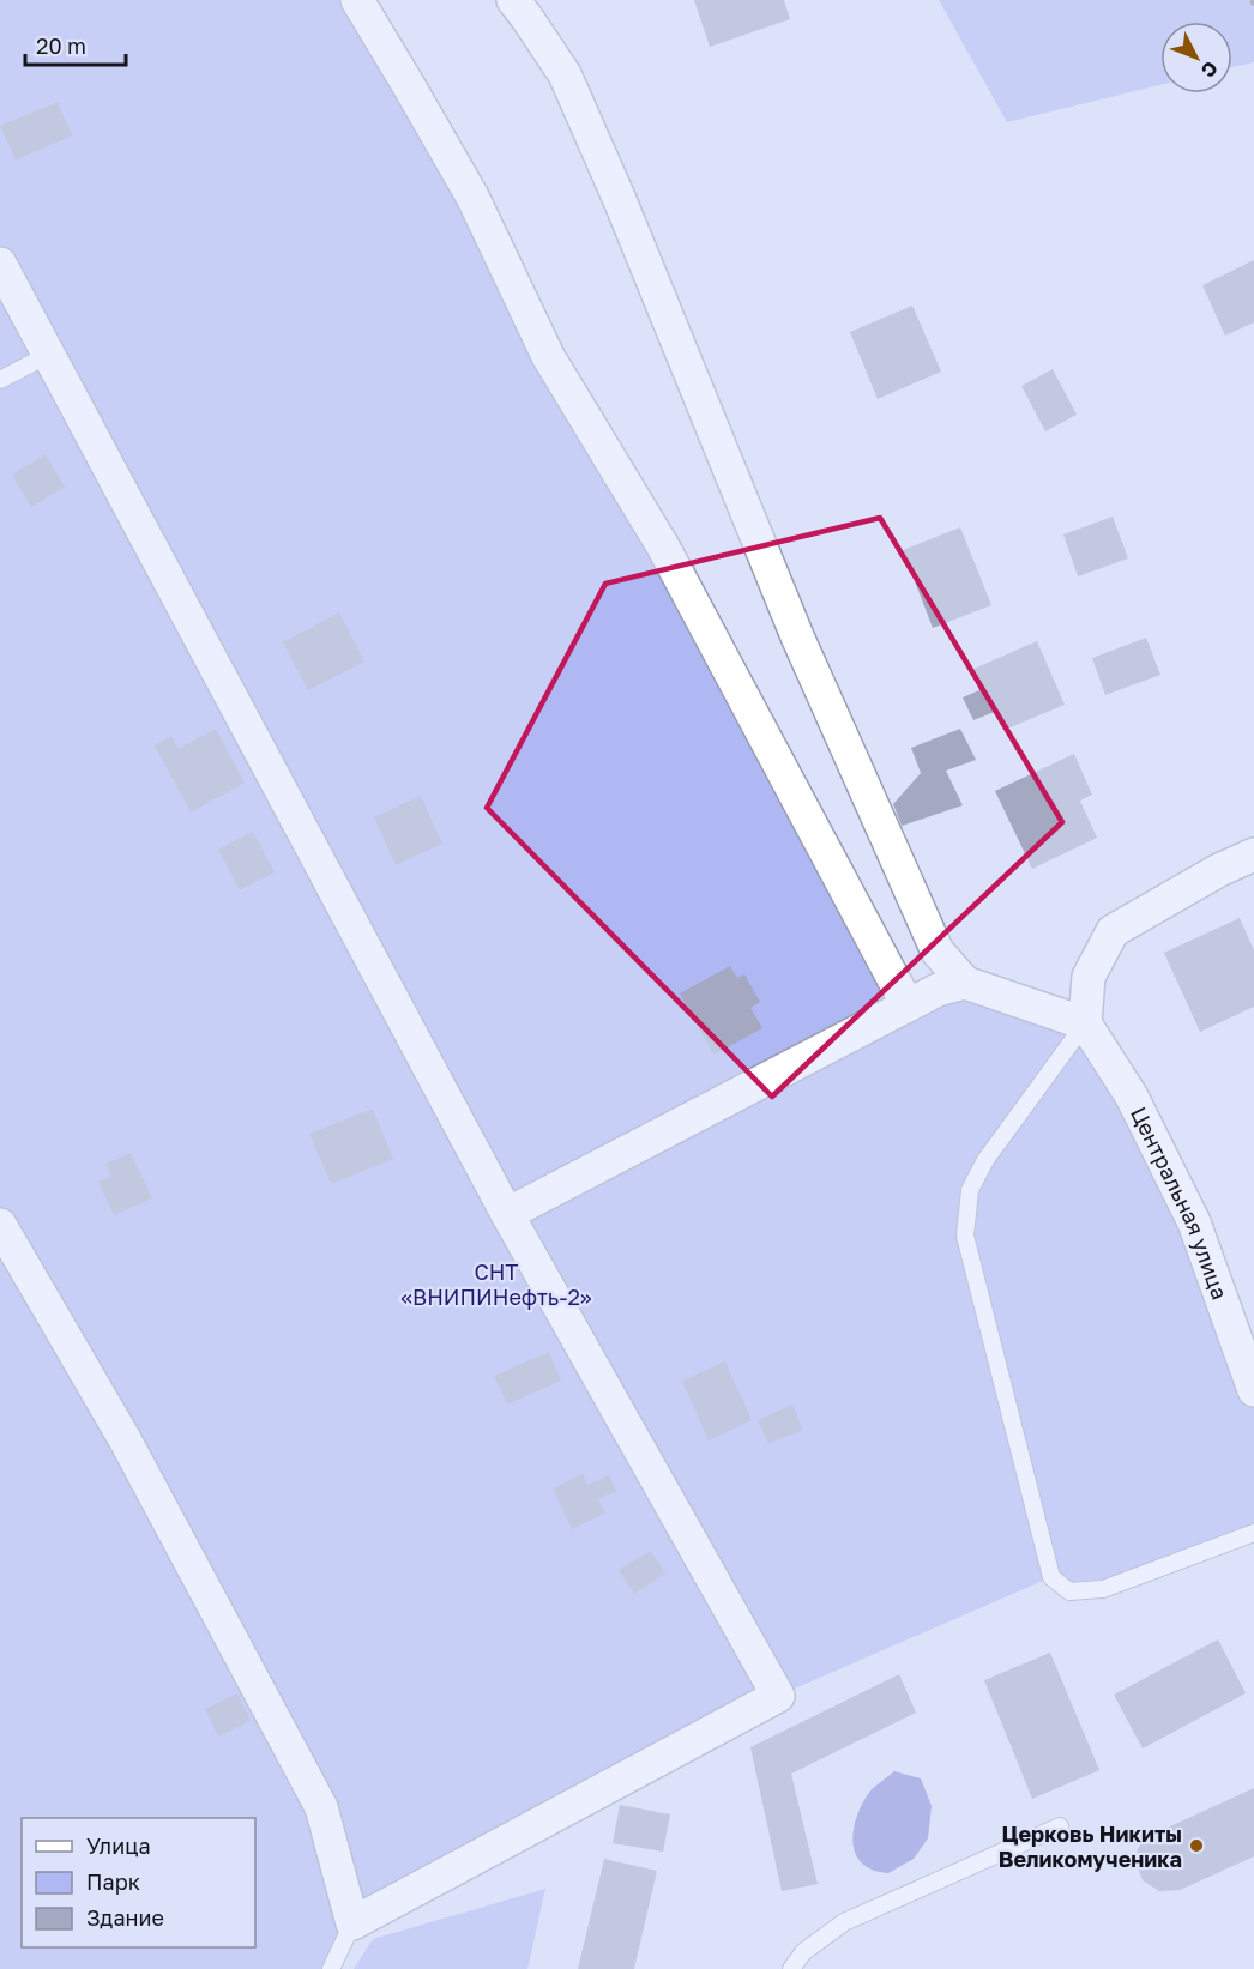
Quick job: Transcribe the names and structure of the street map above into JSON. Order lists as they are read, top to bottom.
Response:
{
  "streets": {
    "street": ["Центральная улица"]
  },
  "parks": ["СНТ «ВНИПИНефть-2»"],
  "places": ["Церковь Никиты Великомученика"],
  "legend": ["Улица", "Парк", "Здание"],
  "scale_bar": "20 m",
  "north": "bottom right"
}
